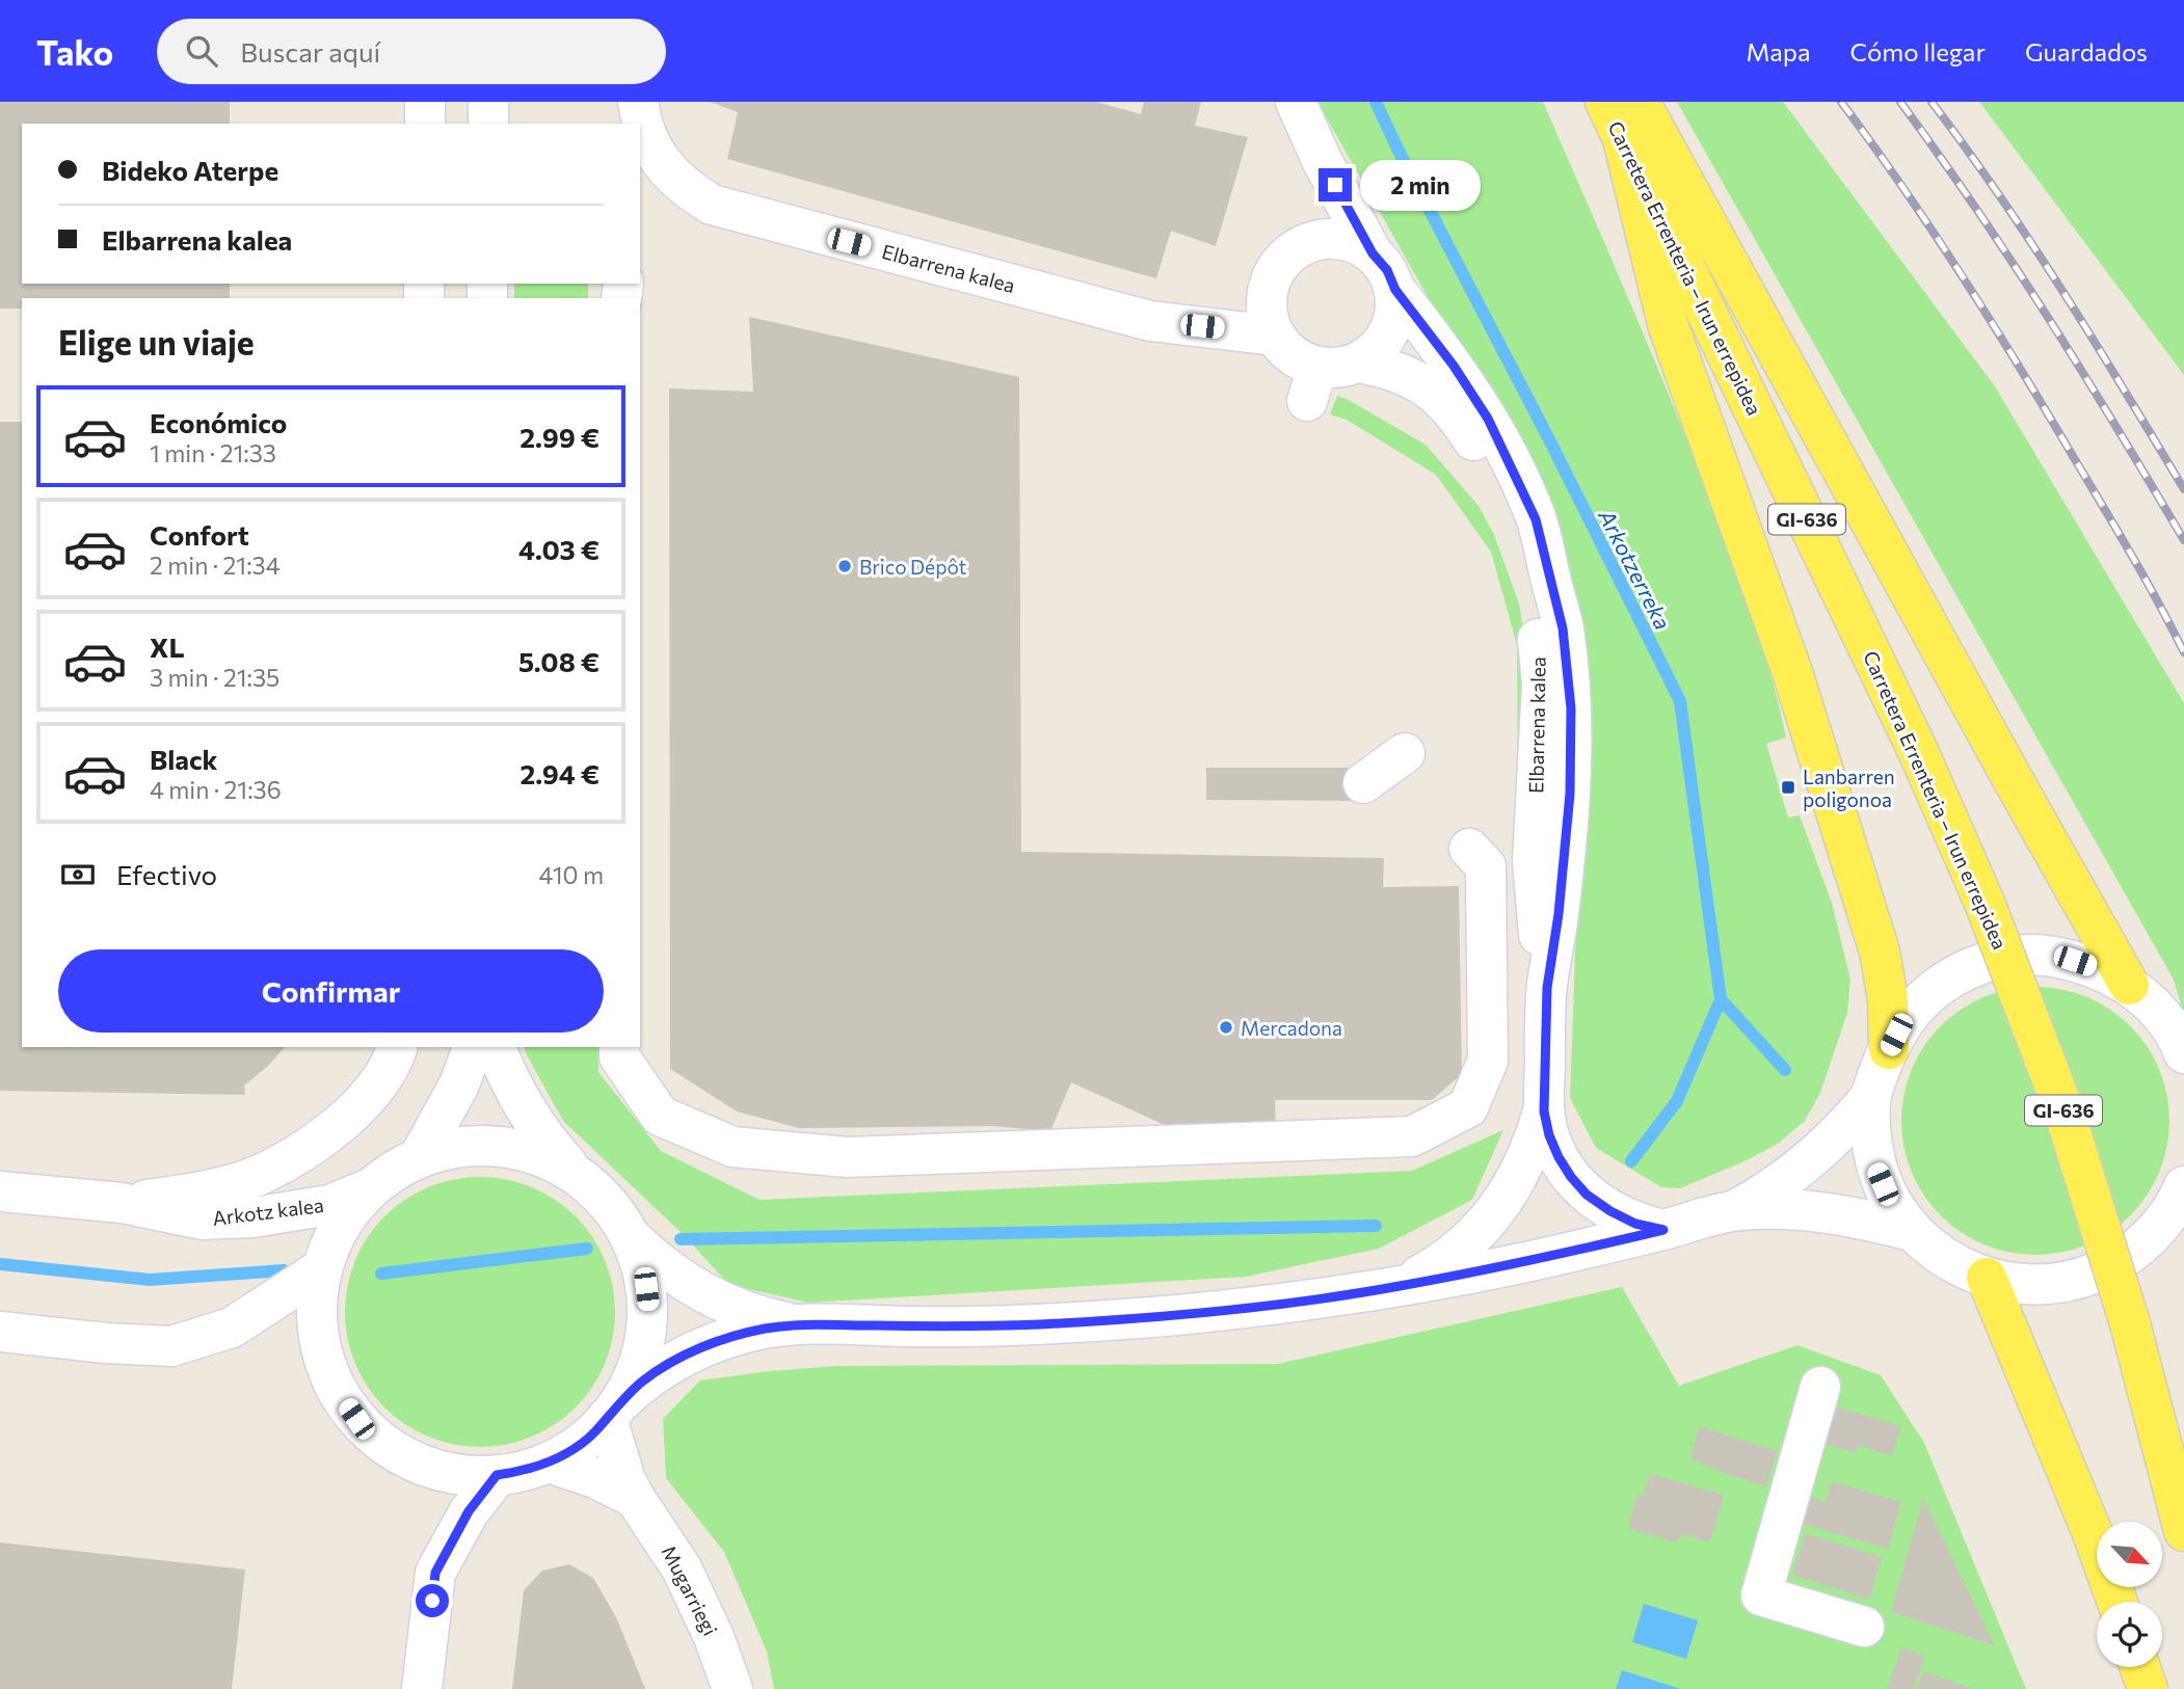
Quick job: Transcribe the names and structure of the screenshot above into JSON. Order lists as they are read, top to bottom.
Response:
{
  "streets": {
    "main road": ["Carretera Errenteria – Irun errepidea", "GI-636"],
    "street": ["Elbarrena kalea", "Arkotz kalea", "Mugarriegi"]
  },
  "water": ["Arkotzerreka"],
  "places": {
    "other": ["Brico Dépôt", "Mercadona"],
    "transit": ["Lanbarren poligonoa"]
  },
  "north": "bottom right",
  "page": {
    "header": "Tako",
    "search": "Buscar aquí",
    "nav": ["Mapa", "Cómo llegar", "Guardados"],
    "banner": ["Bideko Aterpe", "Elbarrena kalea"],
    "bubble": "2 min",
    "heading": "Elige un viaje",
    "list": [
      {
        "name": "Económico",
        "note": "1 min · 21:33",
        "value": "2.99 €"
      },
      {
        "name": "Confort",
        "note": "2 min · 21:34",
        "value": "4.03 €"
      },
      {
        "name": "XL",
        "note": "3 min · 21:35",
        "value": "5.08 €"
      },
      {
        "name": "Black",
        "note": "4 min · 21:36",
        "value": "2.94 €"
      }
    ],
    "pay": ["Efectivo", "410 m"],
    "buttons": "Confirmar"
  }
}
